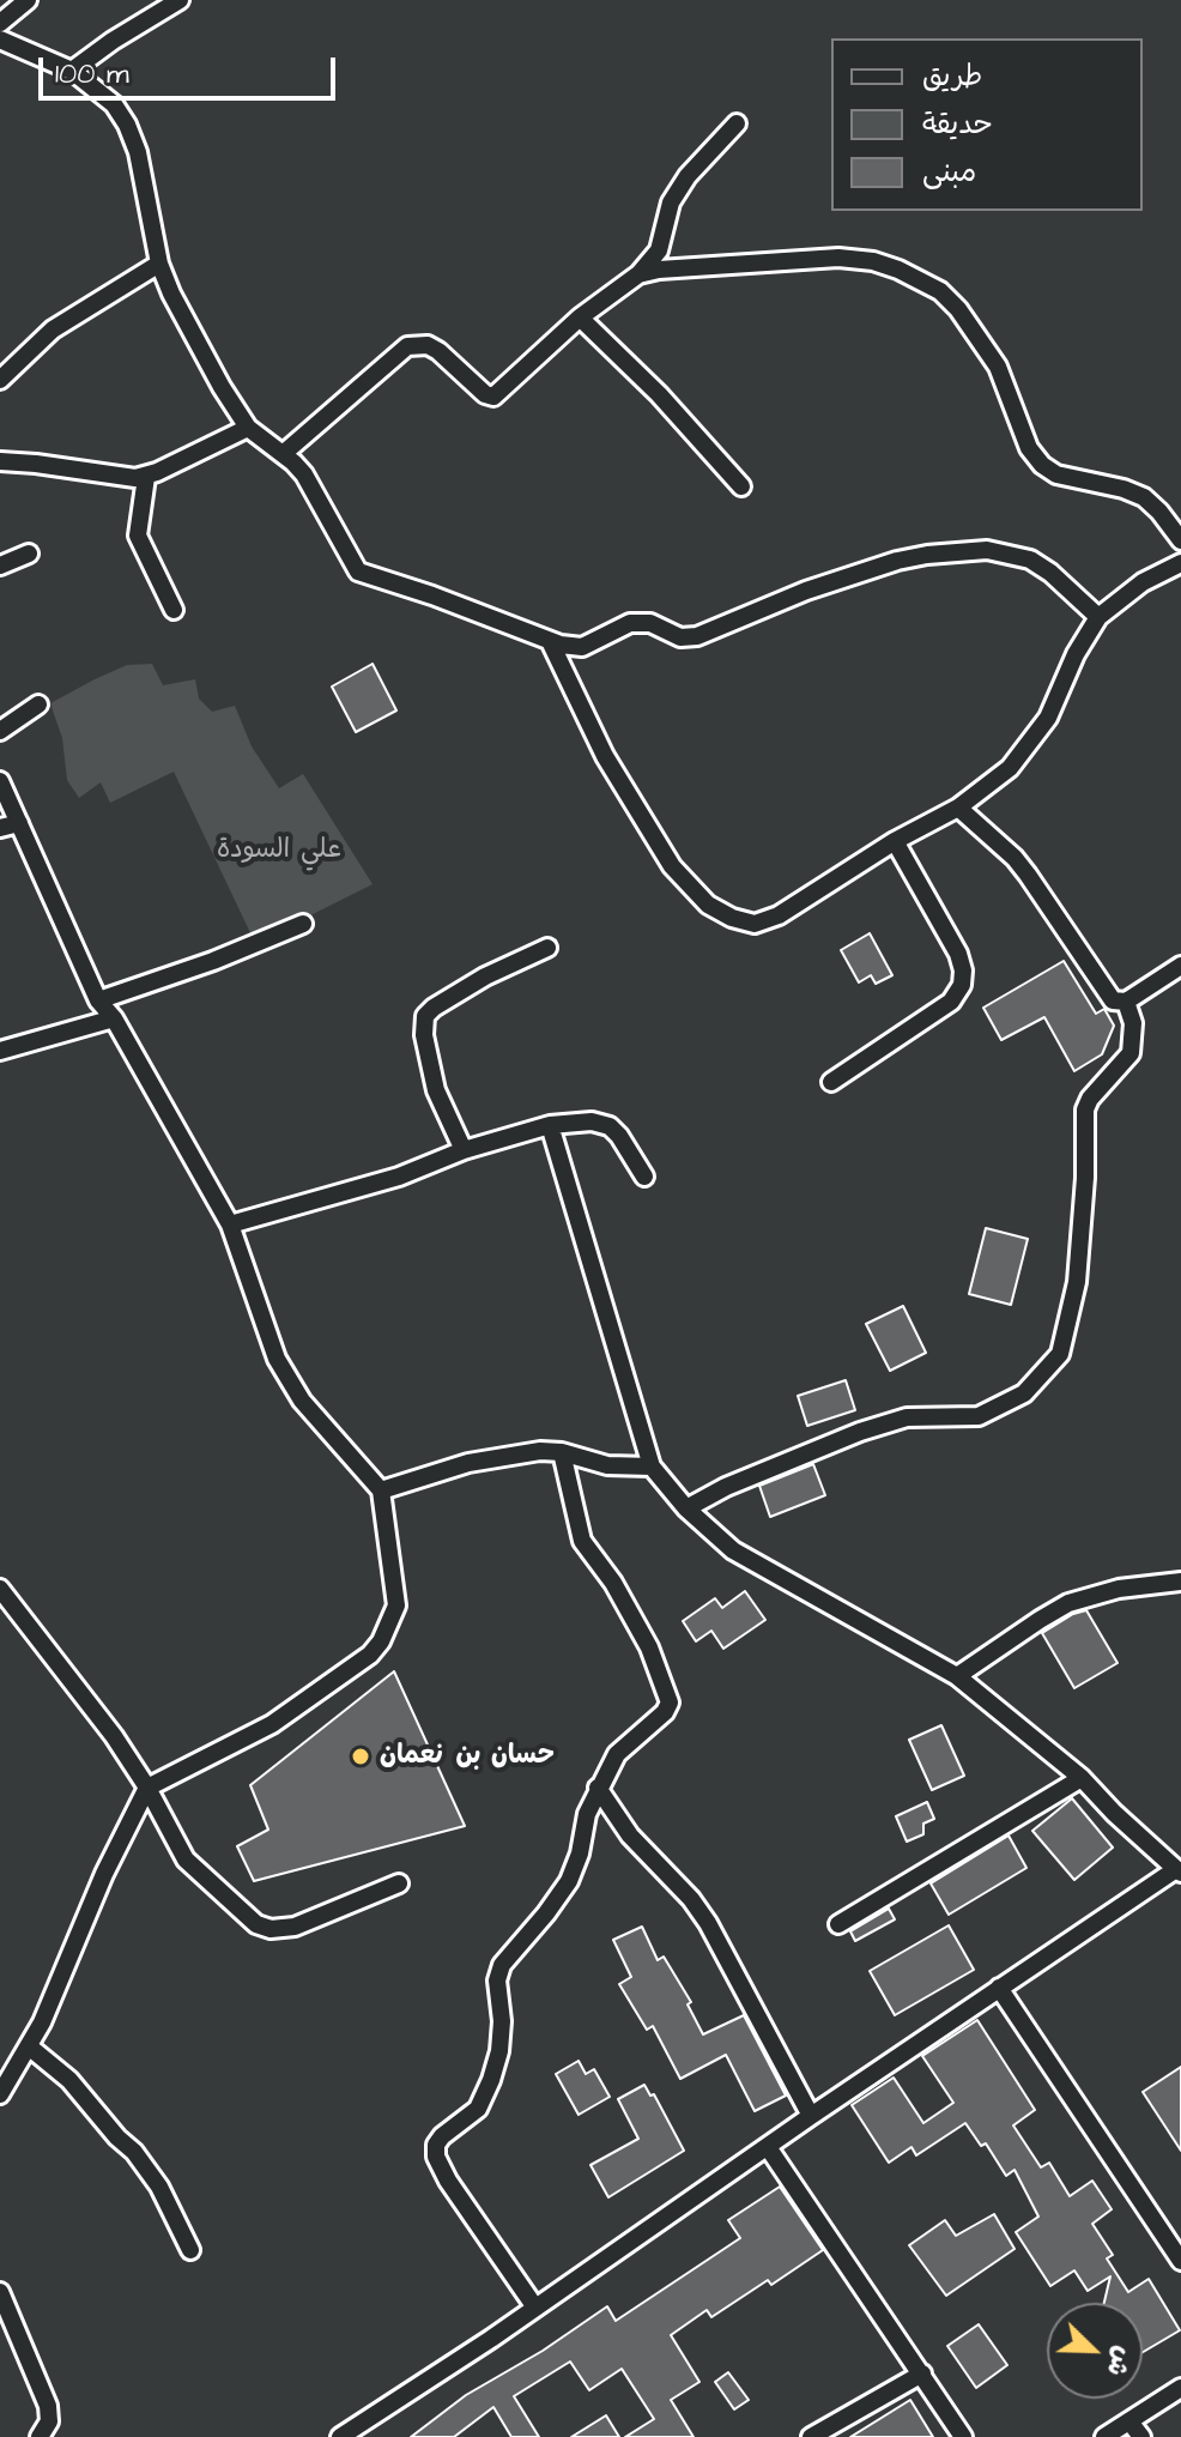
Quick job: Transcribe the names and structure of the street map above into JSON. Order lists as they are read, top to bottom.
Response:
{
  "parks": ["علي السودة"],
  "places": ["حسان بن نعمان"],
  "legend": ["طريق", "حديقة", "مبنى"],
  "scale_bar": "100 m",
  "north": "bottom right"
}
